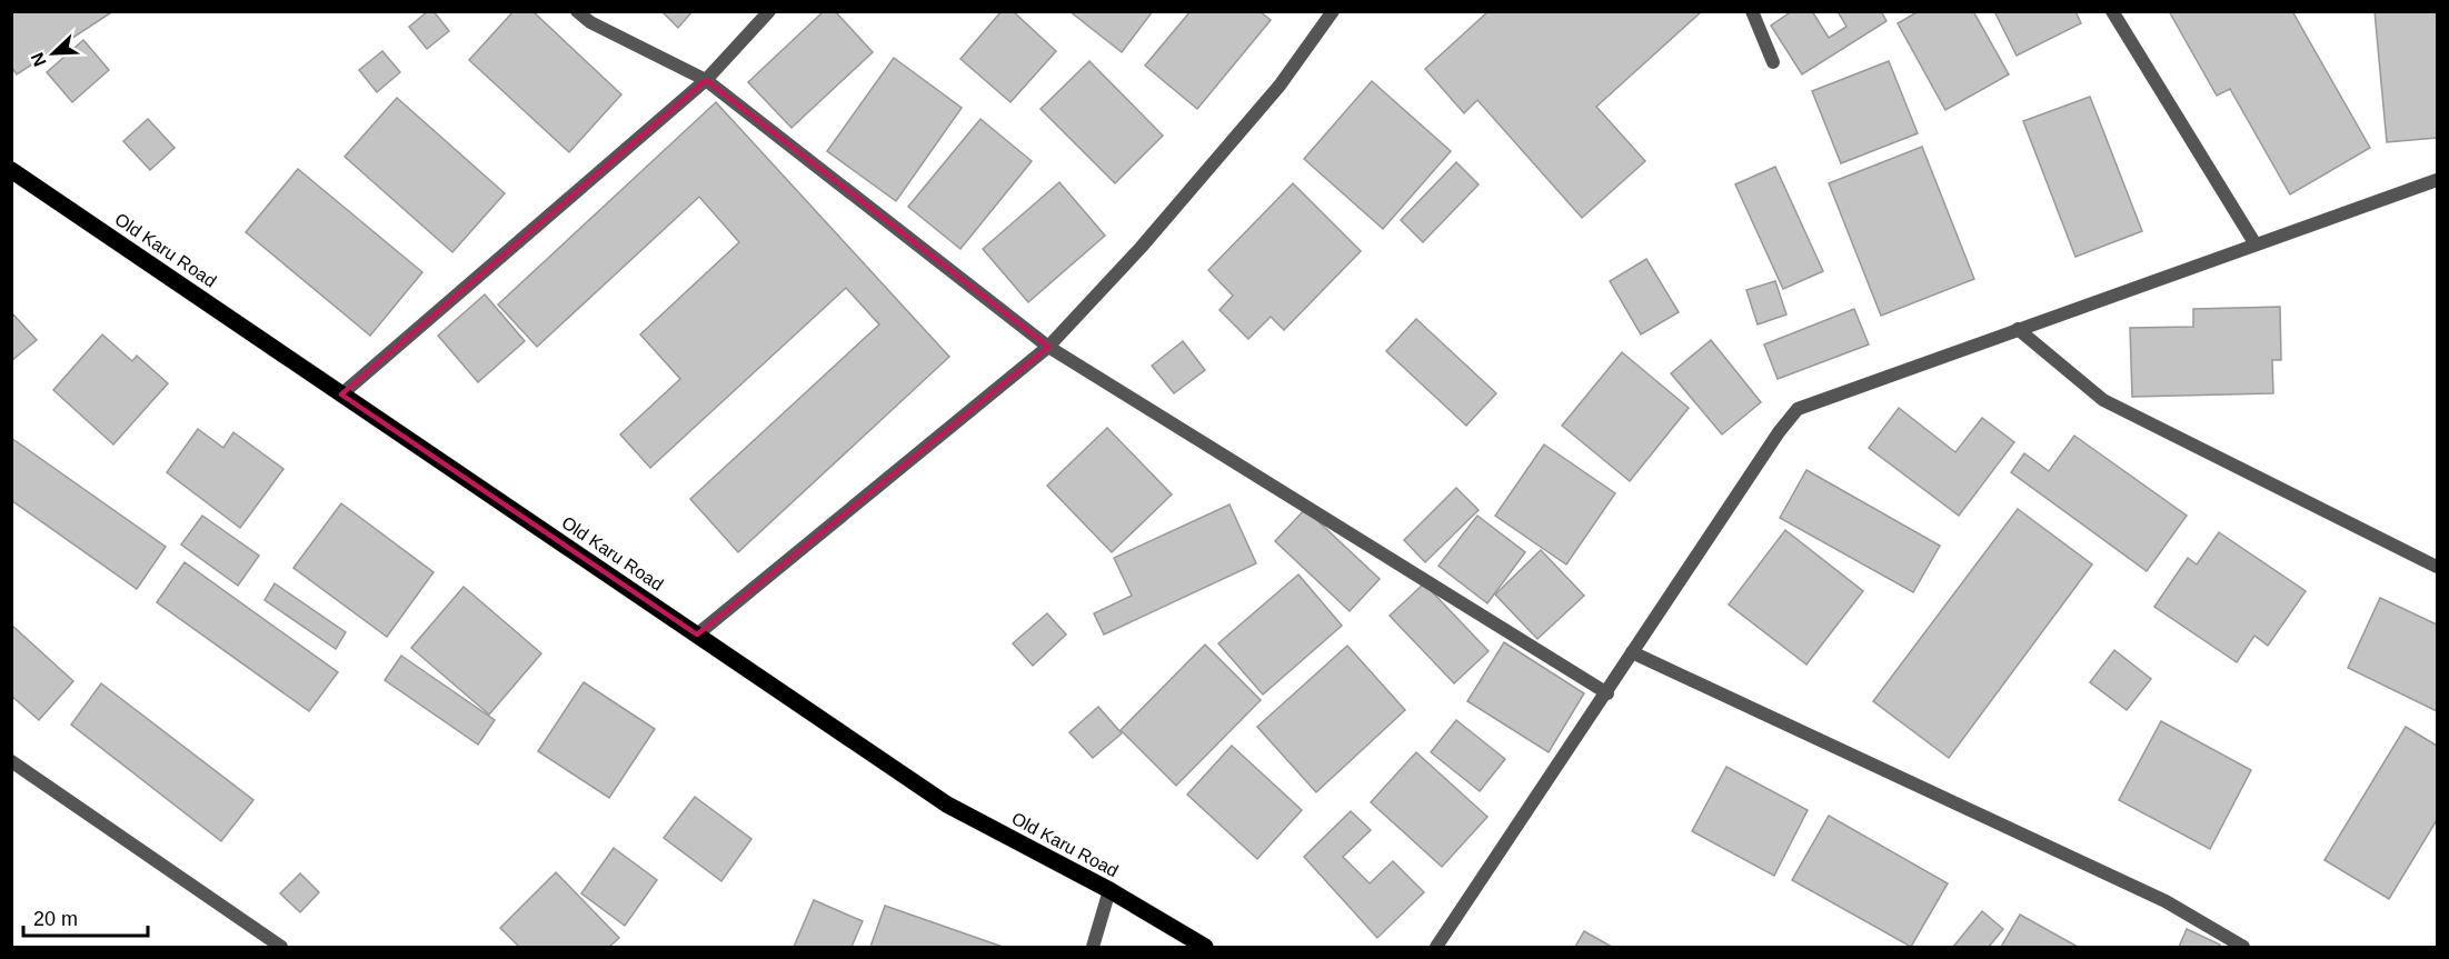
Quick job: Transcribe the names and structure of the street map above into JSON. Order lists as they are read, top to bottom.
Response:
{
  "streets": {
    "main road": ["Old Karu Road"]
  },
  "scale_bar": "20 m",
  "north": "bottom left"
}
